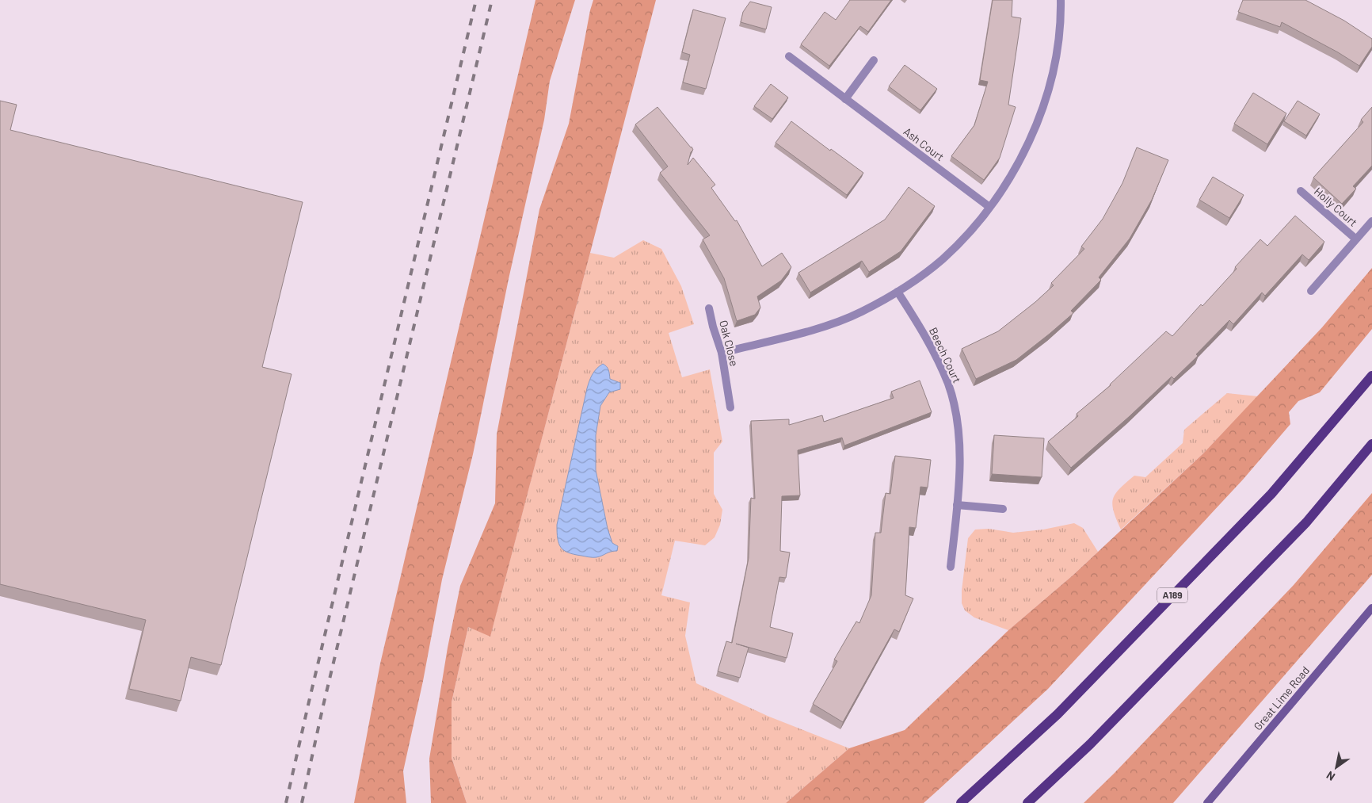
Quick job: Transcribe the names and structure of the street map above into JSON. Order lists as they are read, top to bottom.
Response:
{
  "streets": {
    "main road": ["A189", "Great Lime Road"],
    "street": [
      "Ash Court",
      "Holly Court",
      "Oak Close",
      "Beech Court"
    ]
  },
  "north": "bottom left"
}
